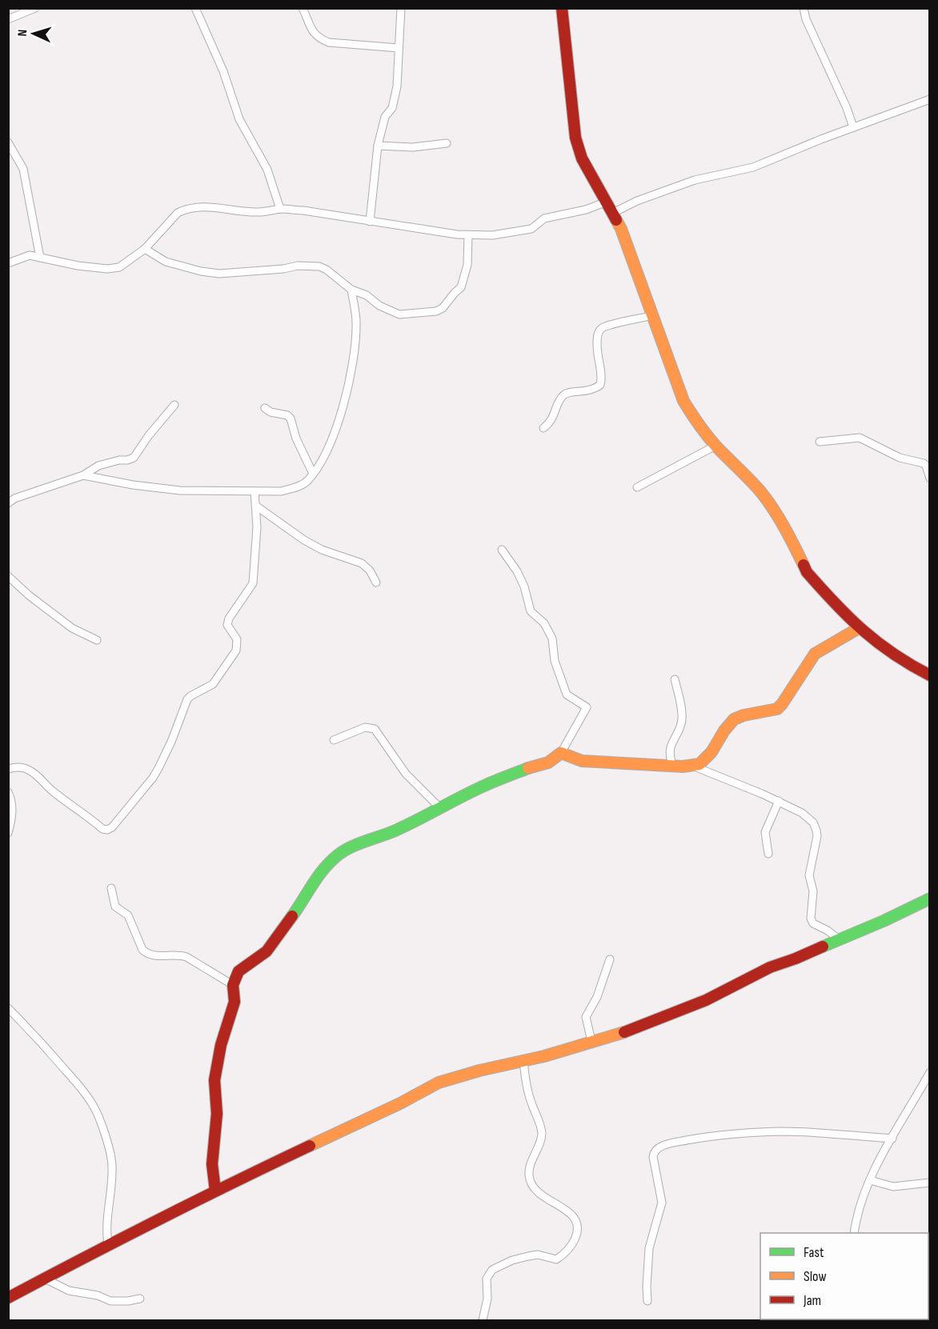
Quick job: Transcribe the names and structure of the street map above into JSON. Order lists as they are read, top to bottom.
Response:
{
  "legend": ["Fast", "Slow", "Jam"],
  "north": "left"
}
